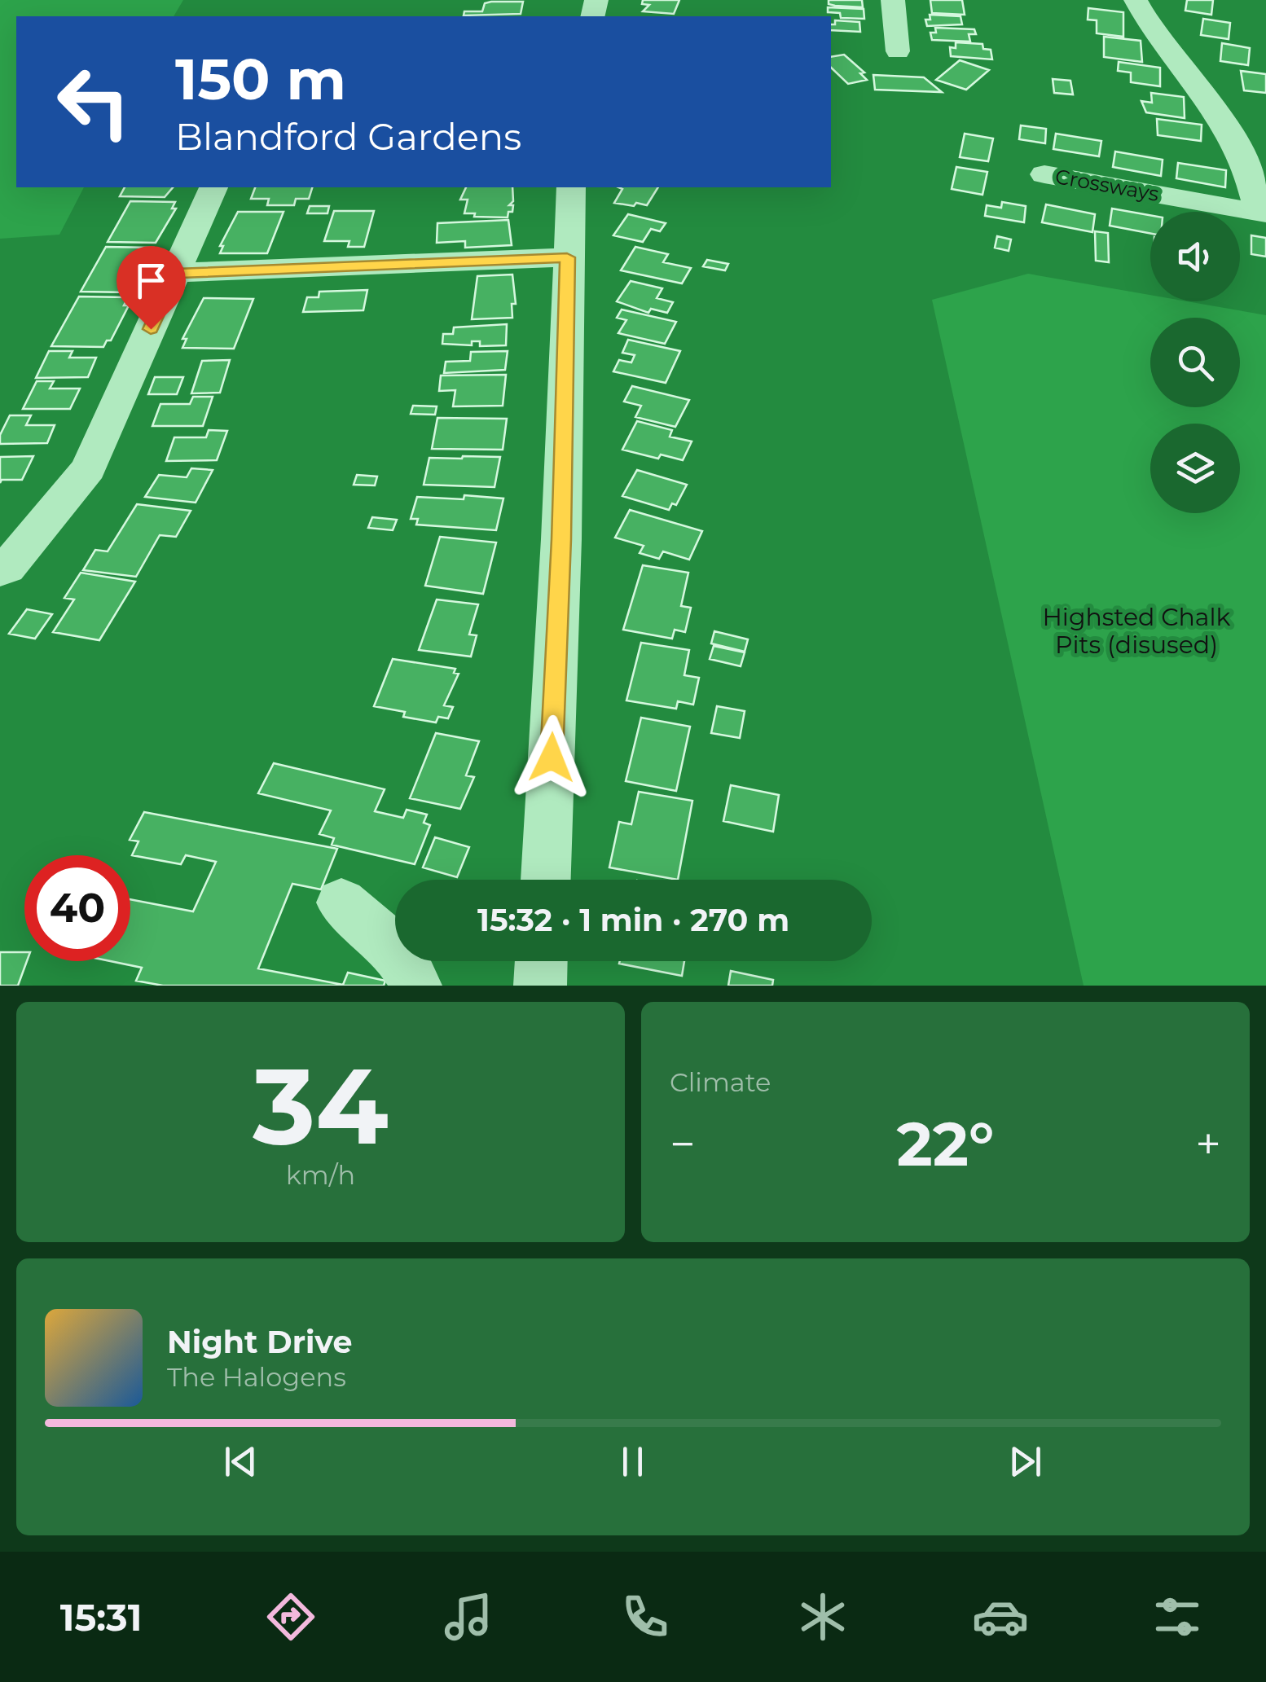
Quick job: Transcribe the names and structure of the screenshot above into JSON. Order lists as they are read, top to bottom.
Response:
{
  "streets": {
    "street": ["Crossways"]
  },
  "parks": ["Highsted Chalk Pits (disused)"],
  "page": {
    "turn": ["150 m", "Blandford Gardens"],
    "limit": "40",
    "trip": "15:32 · 1 min · 270 m",
    "tile": [
      ["34", "km/h"],
      "Climate"
    ],
    "heat": ["−", "22°", "+"],
    "song": ["Night Drive", "The Halogens"],
    "tabs": "15:31"
  }
}
